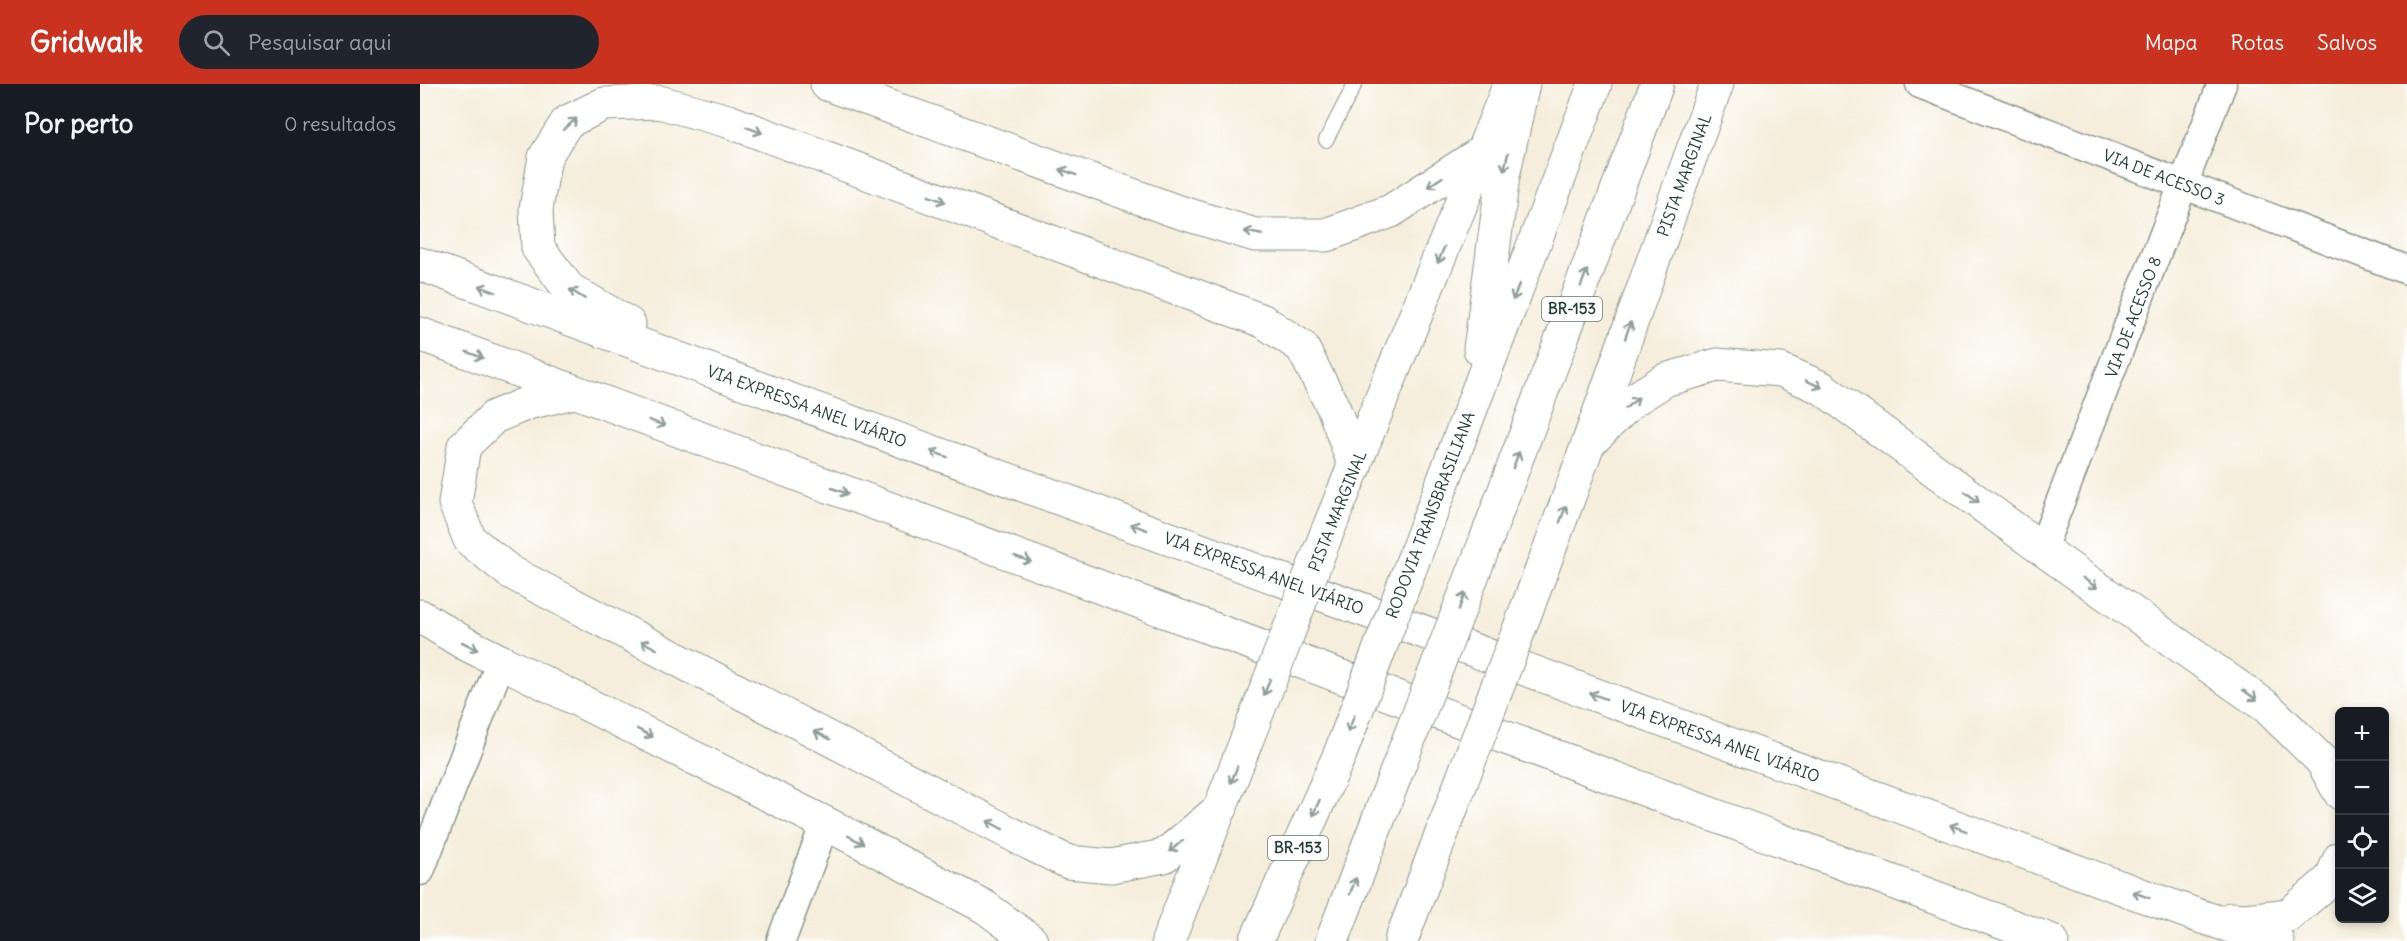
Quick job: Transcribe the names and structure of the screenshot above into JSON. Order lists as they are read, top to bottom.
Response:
{
  "streets": {
    "main road": [
      "PISTA MARGINAL",
      "BR-153",
      "VIA EXPRESSA ANEL VIÁRIO",
      "RODOVIA TRANSBRASILIANA"
    ],
    "street": ["VIA DE ACESSO 3", "VIA DE ACESSO 8"]
  },
  "crossings": [
    ["VIA DE ACESSO 3", "VIA DE ACESSO 8"]
  ],
  "page": {
    "header": "Gridwalk",
    "search": "Pesquisar aqui",
    "nav": ["Mapa", "Rotas", "Salvos"],
    "heading": ["Por perto", "0 resultados"],
    "map_buttons": ["+", "−"]
  }
}
